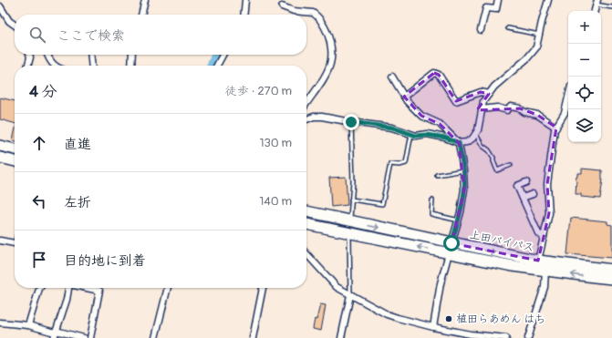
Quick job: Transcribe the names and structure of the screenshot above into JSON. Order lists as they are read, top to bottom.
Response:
{
  "streets": {
    "highway": ["上田バイパス"]
  },
  "places": ["植田らあめん はち"],
  "page": {
    "map_buttons": ["+", "−"],
    "search": "ここで検索",
    "heading": ["4 分", "徒歩 · 270 m"],
    "list": [
      ["直進", "130 m"],
      ["左折", "140 m"],
      "目的地に到着"
    ]
  }
}
